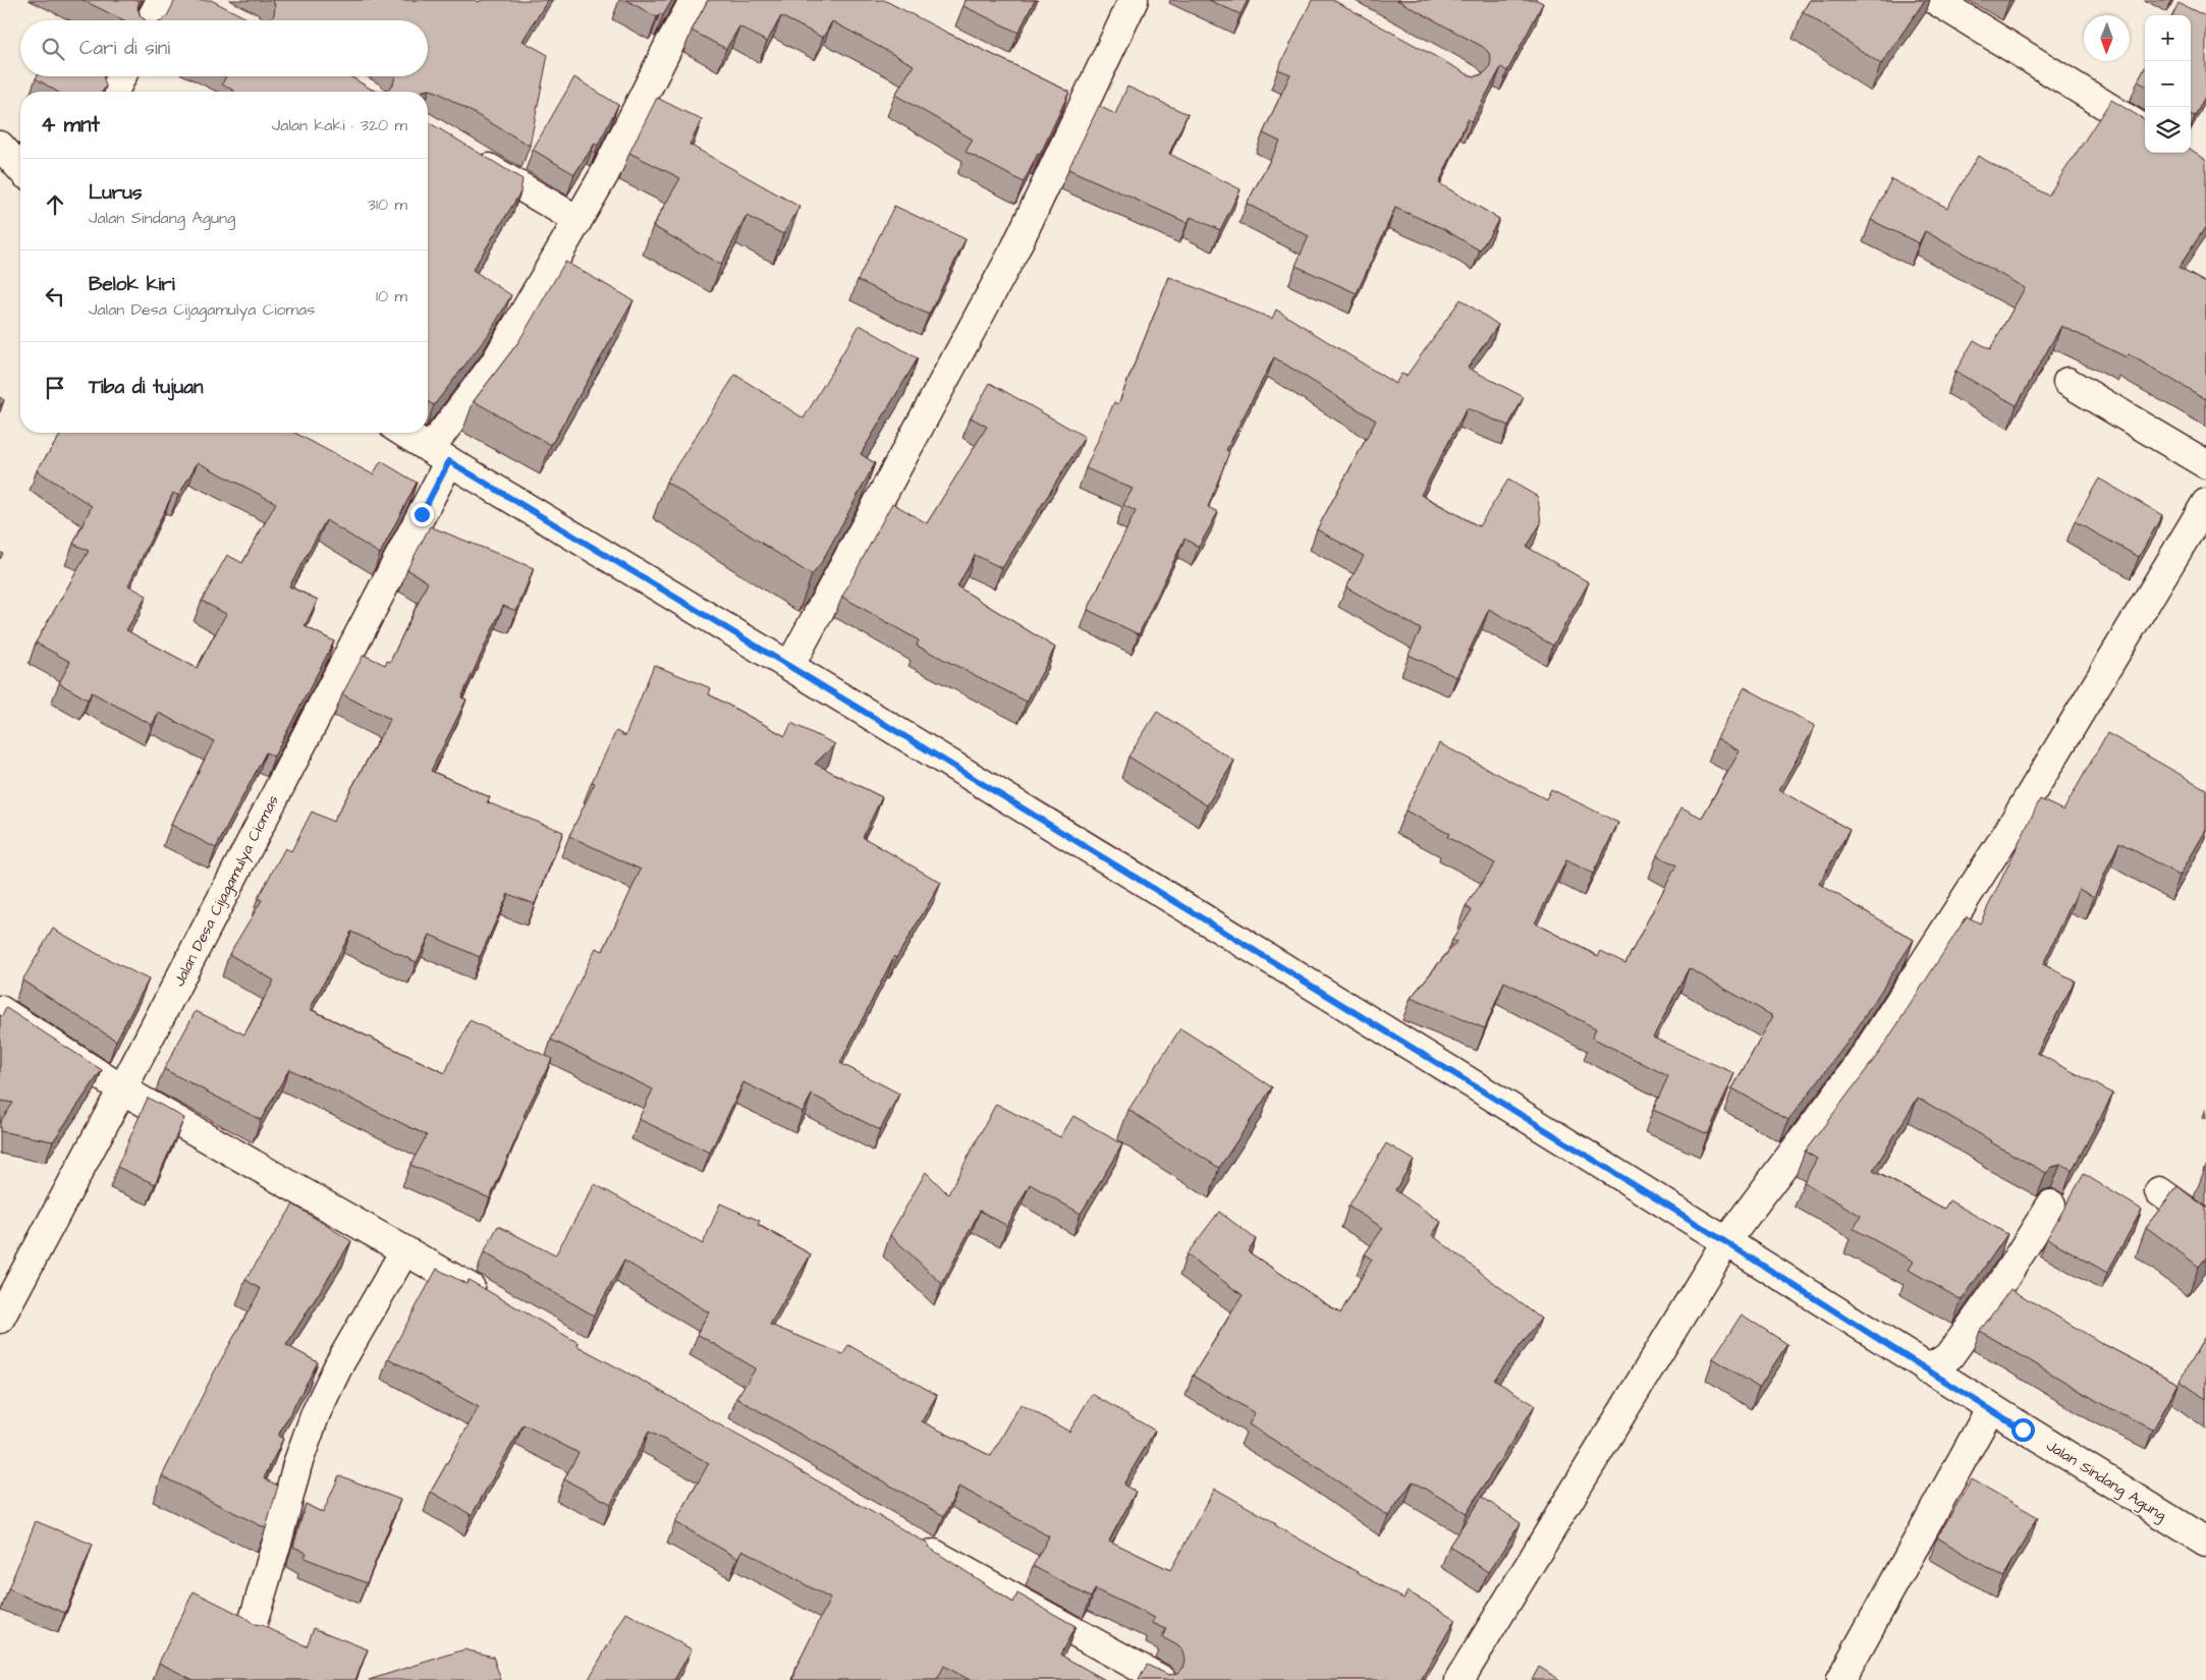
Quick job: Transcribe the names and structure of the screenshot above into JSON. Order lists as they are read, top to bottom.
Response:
{
  "streets": {
    "street": ["Jalan Desa Cijagamulya Ciomas", "Jalan Sindang Agung"]
  },
  "crossings": [
    ["Jalan Desa Cijagamulya Ciomas", "Jalan Sindang Agung"]
  ],
  "north": "bottom",
  "page": {
    "map_buttons": ["+", "−"],
    "search": "Cari di sini",
    "heading": ["4 mnt", "Jalan kaki · 320 m"],
    "list": [
      ["Lurus", "Jalan Sindang Agung", "310 m"],
      ["Belok kiri", "Jalan Desa Cijagamulya Ciomas", "10 m"],
      "Tiba di tujuan"
    ]
  }
}
